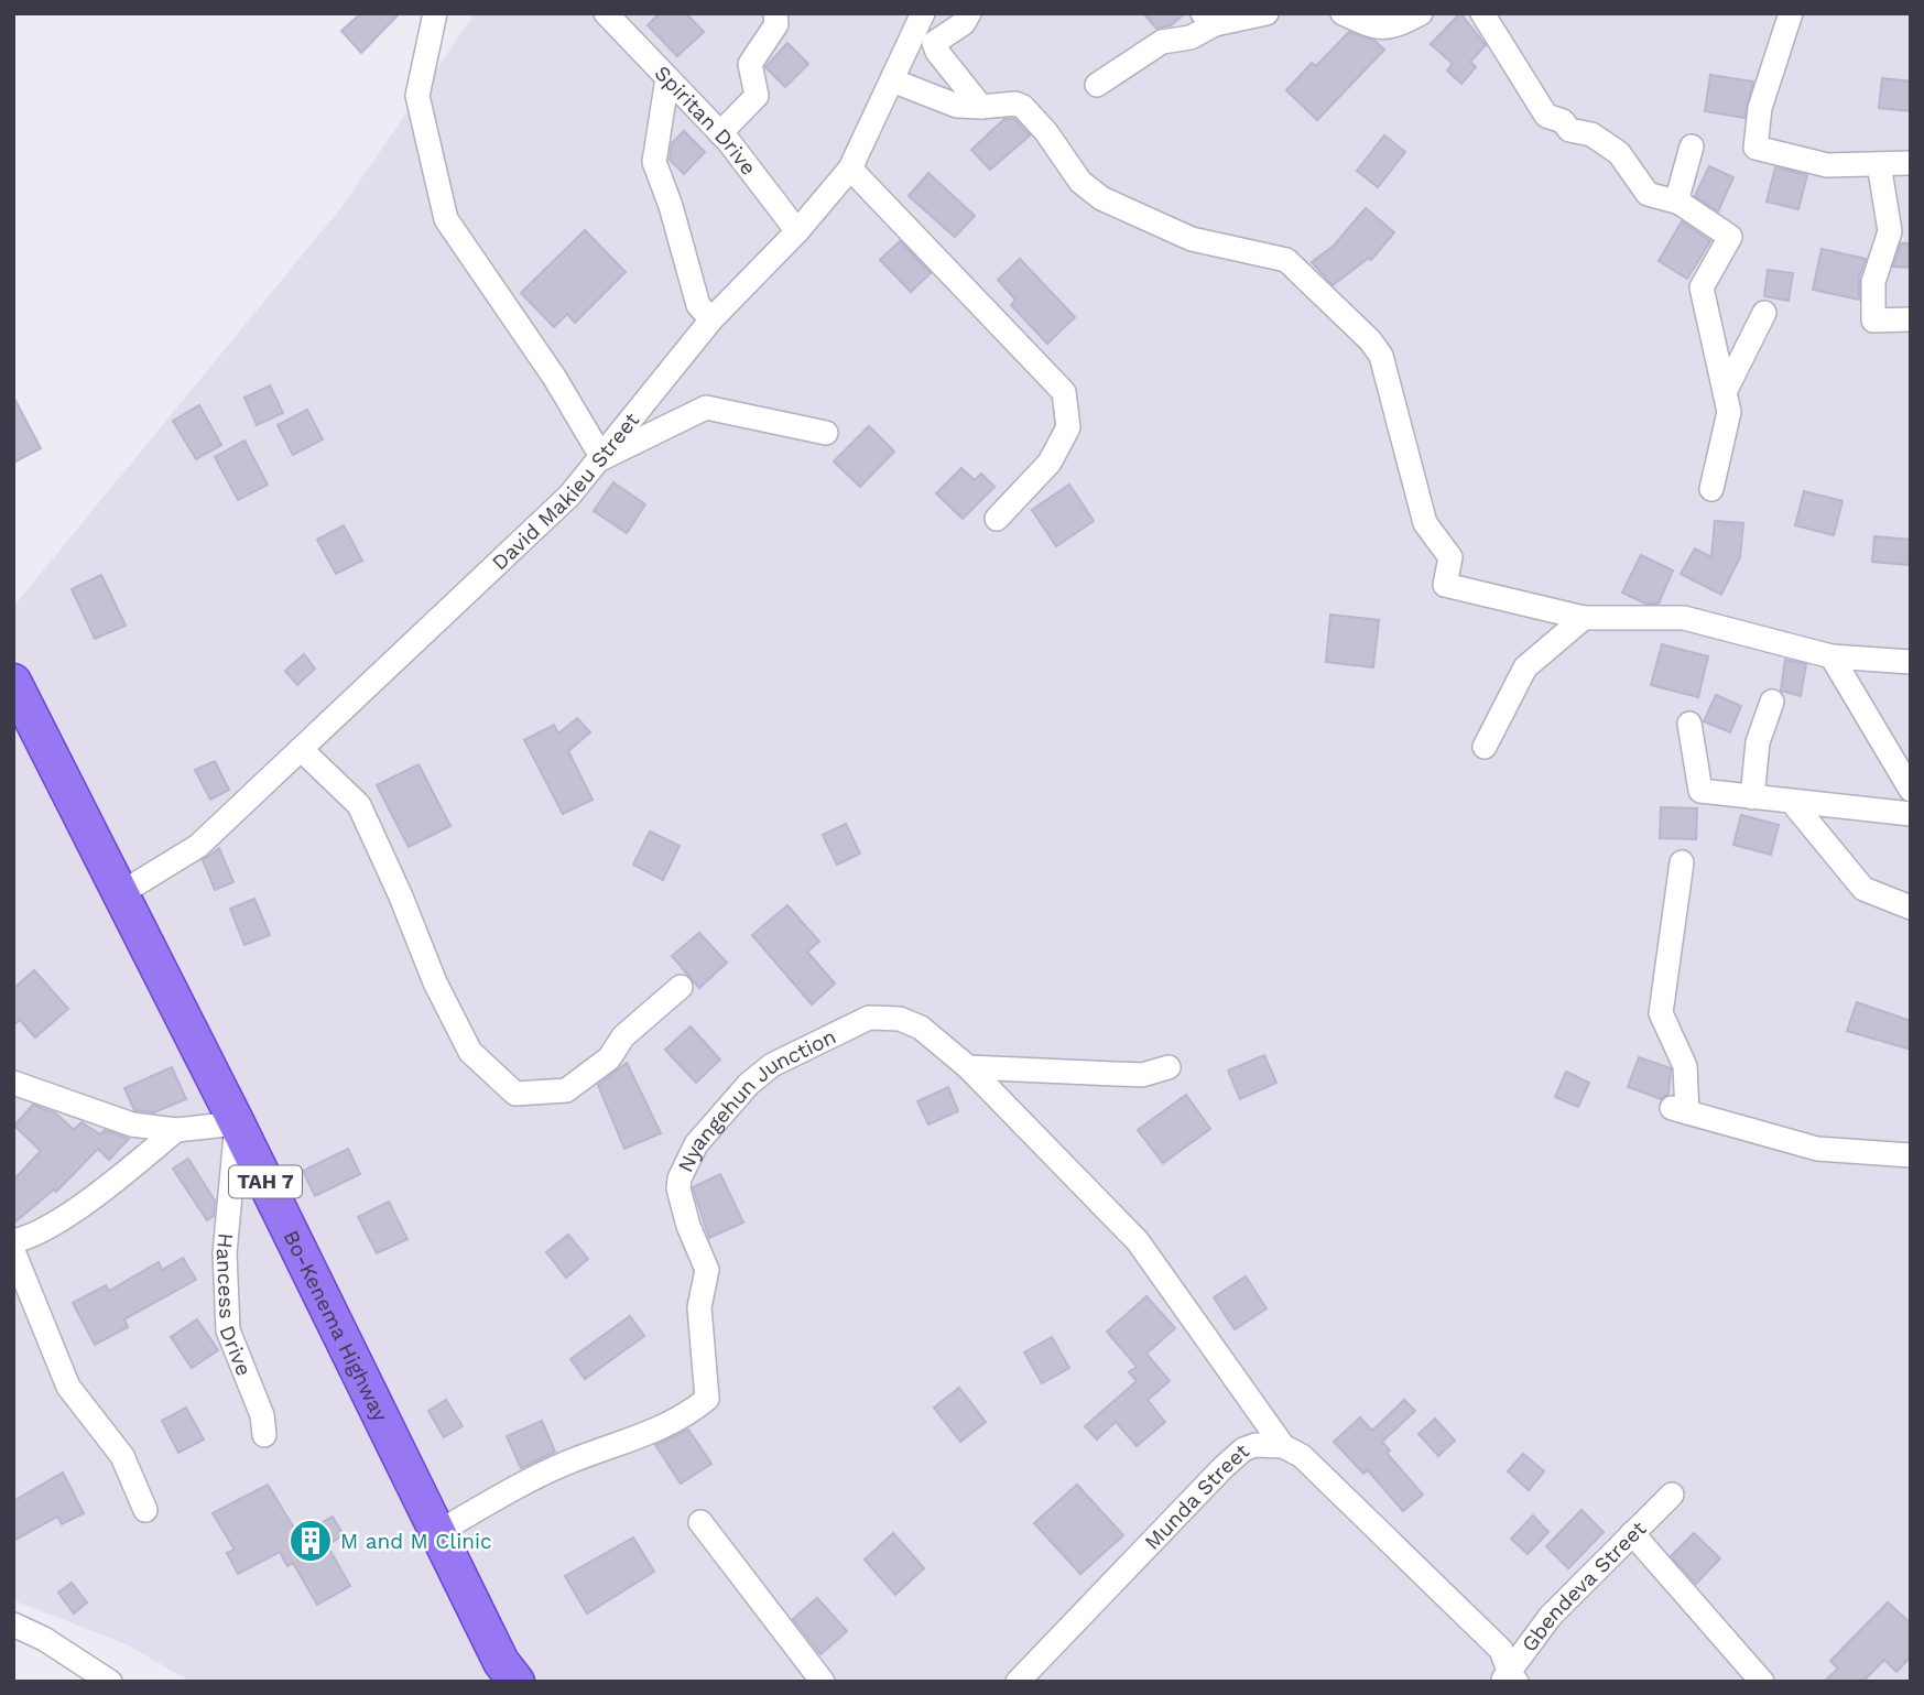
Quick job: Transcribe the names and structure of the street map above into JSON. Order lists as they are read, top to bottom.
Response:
{
  "streets": {
    "highway": ["TAH 7", "Bo-Kenema Highway"],
    "street": [
      "Spiritan Drive",
      "David Makieu Street",
      "Nyangehun Junction",
      "Hancess Drive",
      "Munda Street",
      "Gbendeva Street"
    ]
  },
  "crossings": [
    ["Spiritan Drive", "David Makieu Street"],
    ["David Makieu Street", "Bo-Kenema Highway"],
    ["Nyangehun Junction", "Bo-Kenema Highway"],
    ["Hancess Drive", "Bo-Kenema Highway"],
    ["Munda Street", "Gbendeva Street"]
  ],
  "places": {
    "building": ["M and M Clinic"]
  }
}
